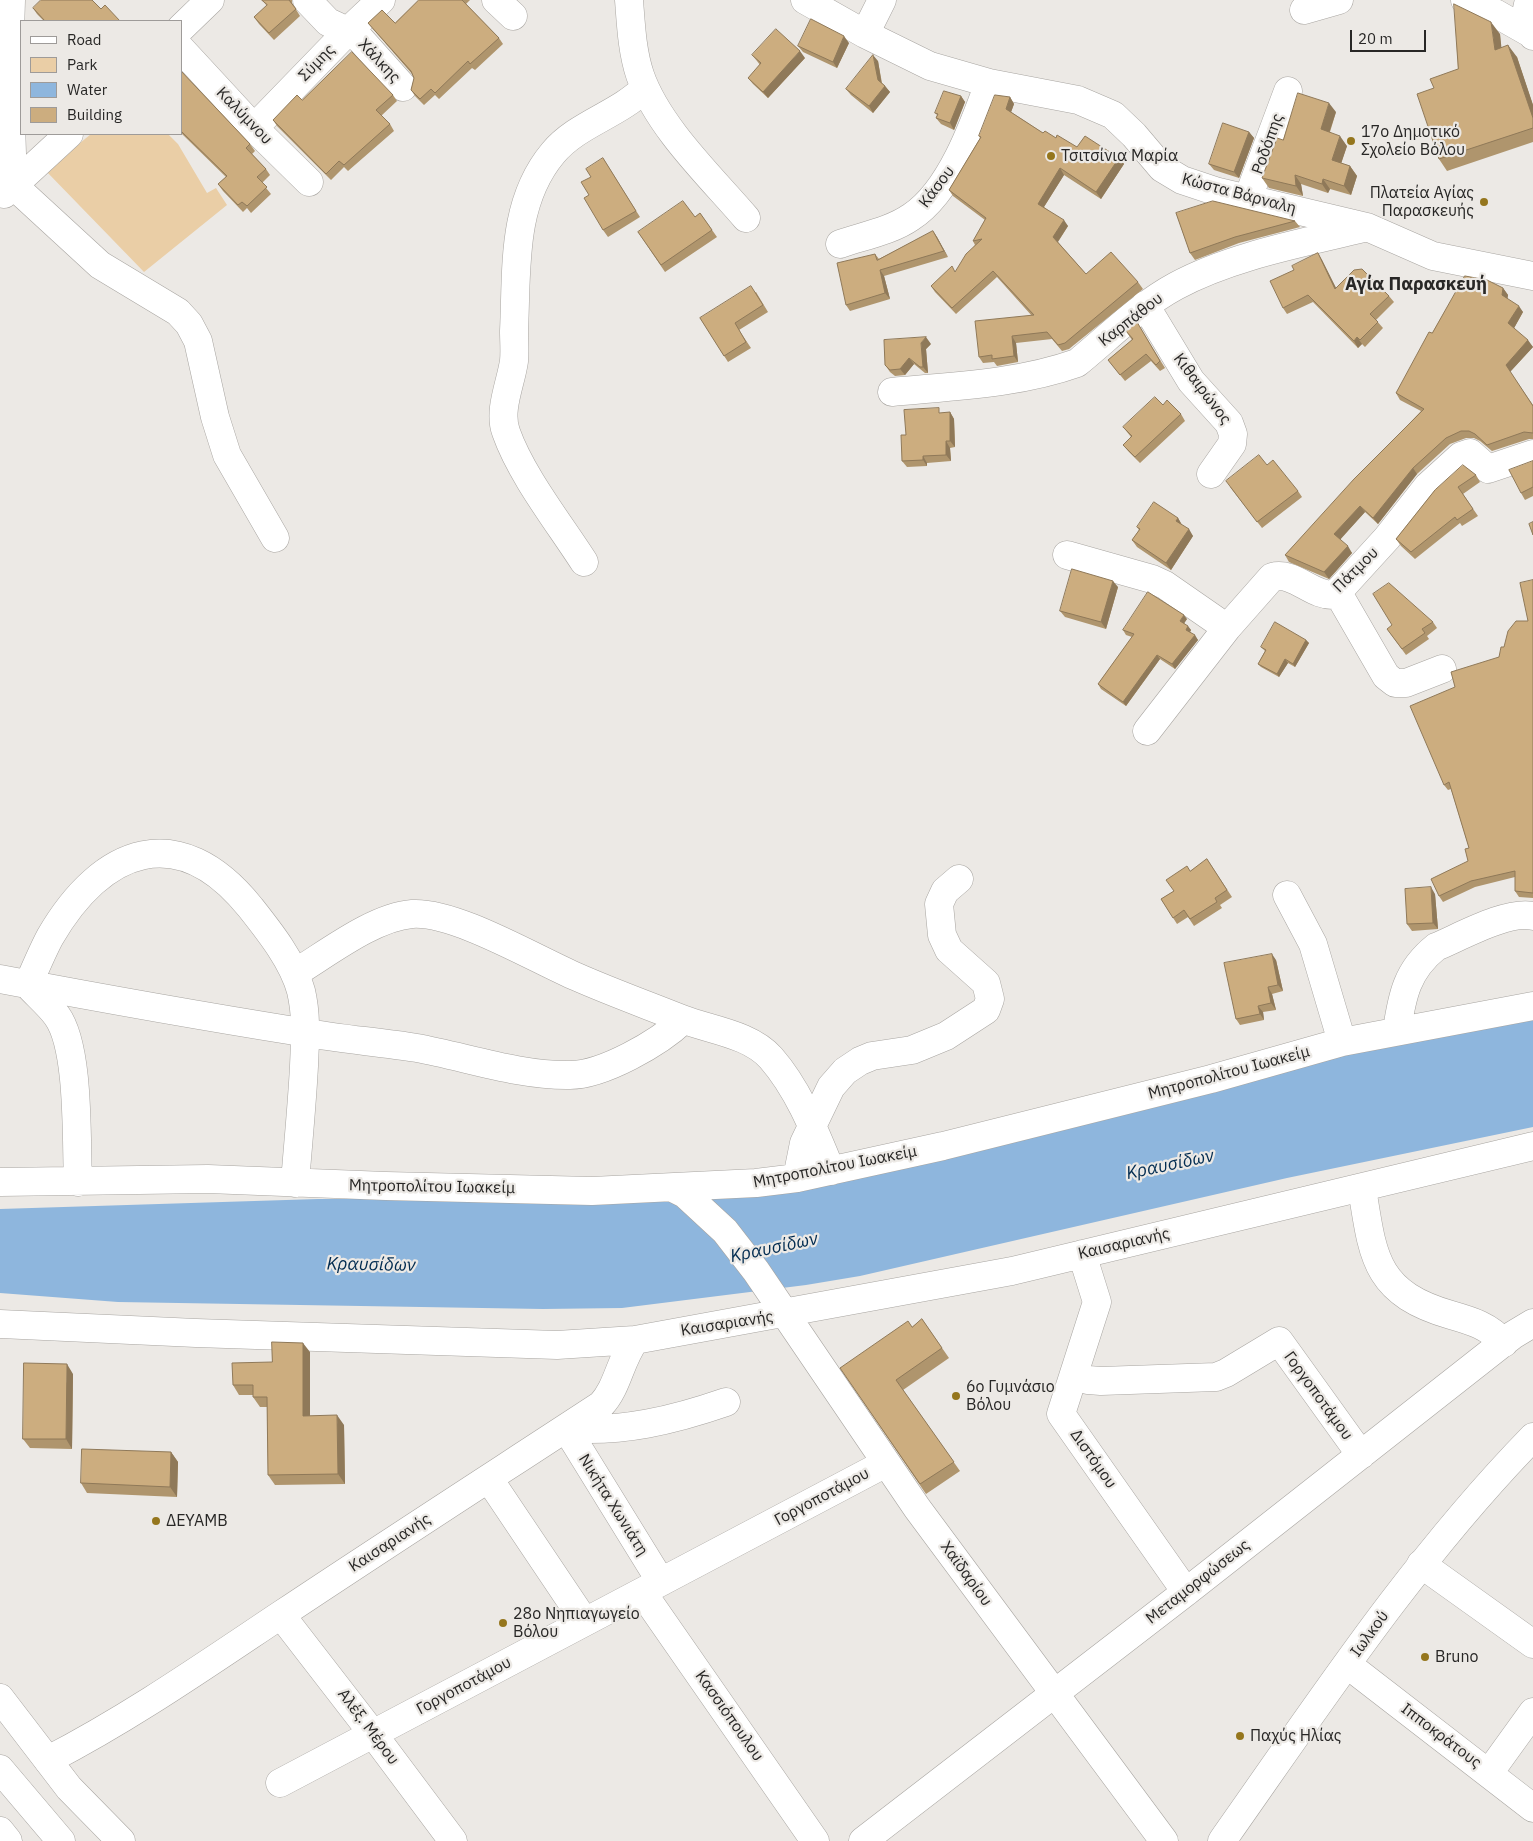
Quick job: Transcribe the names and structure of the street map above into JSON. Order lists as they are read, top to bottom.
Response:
{
  "streets": {
    "street": [
      "Χάλκης",
      "Σύμης",
      "Καλύμνου",
      "Ροδόπης",
      "Κάσου",
      "Κώστα Βάρναλη",
      "Καρπάθου",
      "Κιθαιρώνος",
      "Πάτμου",
      "Μητροπολίτου Ιωακείμ",
      "Καισαριανής",
      "Γοργοποτάμου",
      "Διστόμου",
      "Νικήτα Χωνιάτη",
      "Χαϊδαρίου",
      "Μεταμορφώσεως",
      "Ιωλκού",
      "Κασσιόπουλου",
      "Αλέξ. Μέρου",
      "Ιπποκράτους"
    ]
  },
  "crossings": [
    ["Χάλκης", "Σύμης"],
    ["Σύμης", "Καλύμνου"],
    ["Ροδόπης", "Κώστα Βάρναλη"],
    ["Κάσου", "Κώστα Βάρναλη"],
    ["Κώστα Βάρναλη", "Καρπάθου"],
    ["Καρπάθου", "Κιθαιρώνος"],
    ["Μητροπολίτου Ιωακείμ", "Χαϊδαρίου"],
    ["Καισαριανής", "Διστόμου"],
    ["Καισαριανής", "Νικήτα Χωνιάτη"],
    ["Καισαριανής", "Χαϊδαρίου"],
    ["Καισαριανής", "Αλέξ. Μέρου"],
    ["Γοργοποτάμου", "Διστόμου"],
    ["Γοργοποτάμου", "Νικήτα Χωνιάτη"],
    ["Γοργοποτάμου", "Χαϊδαρίου"],
    ["Γοργοποτάμου", "Μεταμορφώσεως"],
    ["Γοργοποτάμου", "Κασσιόπουλου"],
    ["Γοργοποτάμου", "Αλέξ. Μέρου"],
    ["Διστόμου", "Μεταμορφώσεως"],
    ["Νικήτα Χωνιάτη", "Κασσιόπουλου"],
    ["Χαϊδαρίου", "Μεταμορφώσεως"],
    ["Ιωλκού", "Ιπποκράτους"]
  ],
  "districts": ["Αγία Παρασκευή"],
  "water": ["Κραυσίδων"],
  "places": [
    "17ο Δημοτικό Σχολείο Βόλου",
    "Τσιτσίνια Μαρία",
    "Πλατεία Αγίας Παρασκευής",
    "6ο Γυμνάσιο Βόλου",
    "ΔΕΥΑΜΒ",
    "28ο Νηπιαγωγείο Βόλου",
    "Bruno",
    "Παχύς Ηλίας"
  ],
  "legend": [
    "Road",
    "Park",
    "Water",
    "Building"
  ],
  "scale_bar": "20 m"
}
